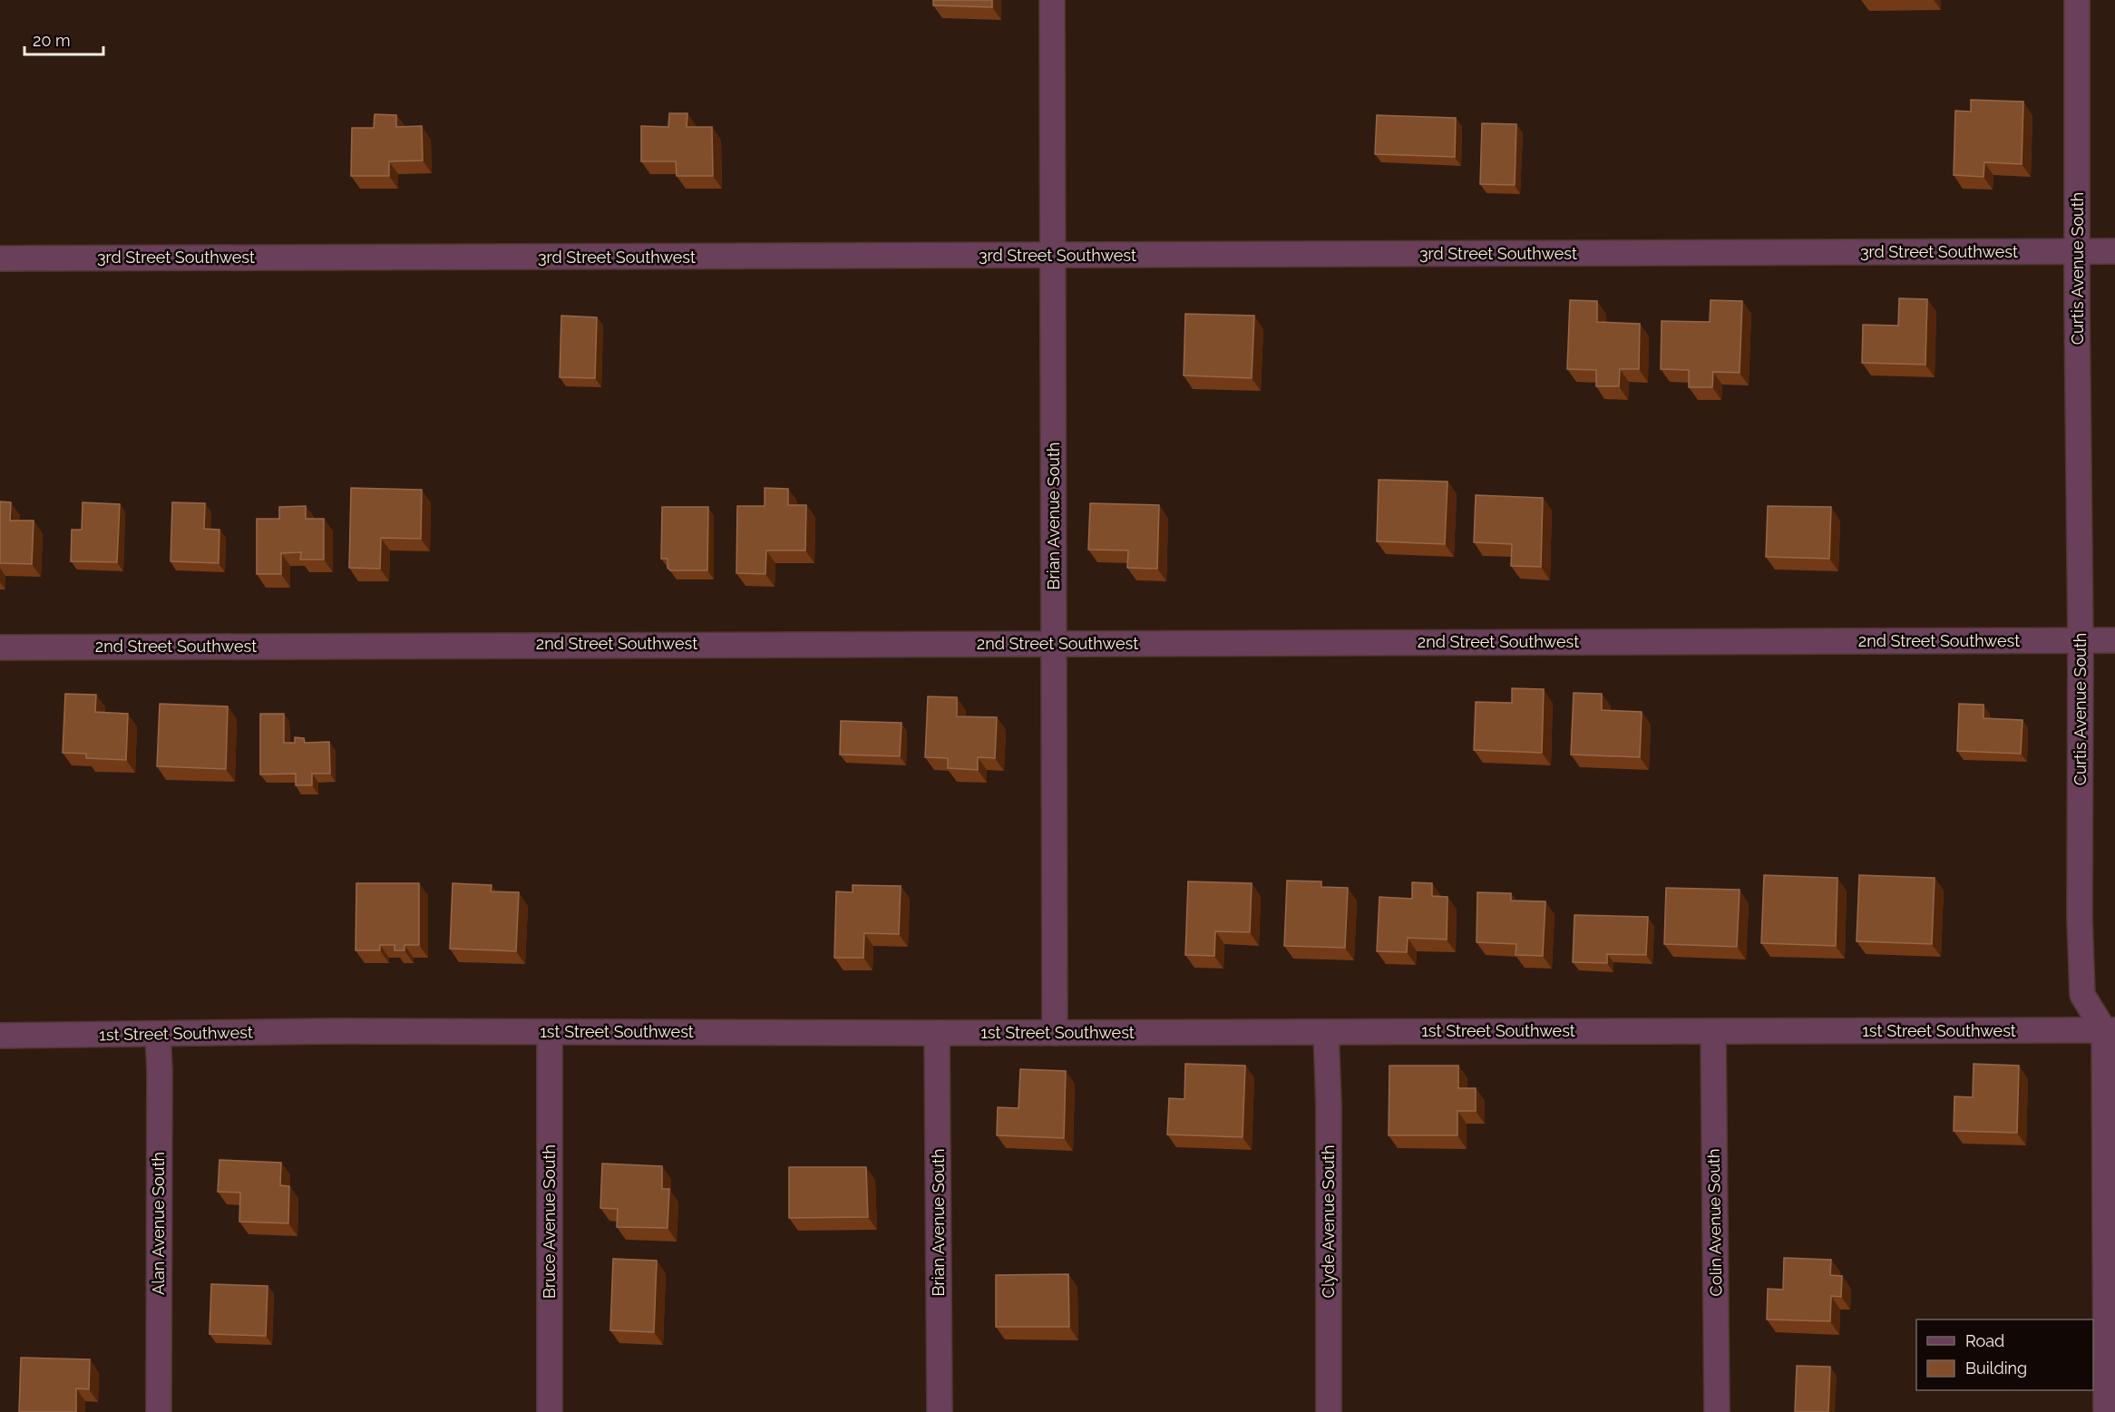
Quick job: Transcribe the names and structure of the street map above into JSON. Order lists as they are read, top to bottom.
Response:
{
  "streets": {
    "street": [
      "3rd Street Southwest",
      "Curtis Avenue South",
      "Brian Avenue South",
      "2nd Street Southwest",
      "1st Street Southwest",
      "Bruce Avenue South",
      "Clyde Avenue South",
      "Colin Avenue South",
      "Alan Avenue South"
    ]
  },
  "crossings": [
    ["3rd Street Southwest", "Curtis Avenue South"],
    ["3rd Street Southwest", "Brian Avenue South"],
    ["Curtis Avenue South", "2nd Street Southwest"],
    ["Curtis Avenue South", "1st Street Southwest"],
    ["Brian Avenue South", "2nd Street Southwest"],
    ["Brian Avenue South", "1st Street Southwest"],
    ["1st Street Southwest", "Bruce Avenue South"],
    ["1st Street Southwest", "Clyde Avenue South"],
    ["1st Street Southwest", "Colin Avenue South"],
    ["1st Street Southwest", "Alan Avenue South"]
  ],
  "legend": ["Road", "Building"],
  "scale_bar": "20 m"
}
